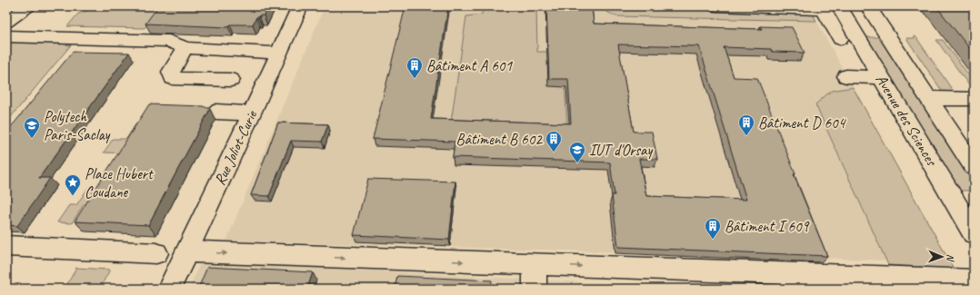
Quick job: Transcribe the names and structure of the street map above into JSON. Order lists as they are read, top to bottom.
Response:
{
  "streets": {
    "street": ["Avenue des Sciences", "Rue Joliot-Curie"]
  },
  "places": {
    "building": [
      "Bâtiment A 601",
      "Bâtiment D 604",
      "Bâtiment B 602",
      "Bâtiment I 609"
    ],
    "school or university": ["Polytech Paris-Saclay", "IUT d'Orsay"],
    "place": ["Place Hubert Coudane"]
  },
  "north": "right"
}
